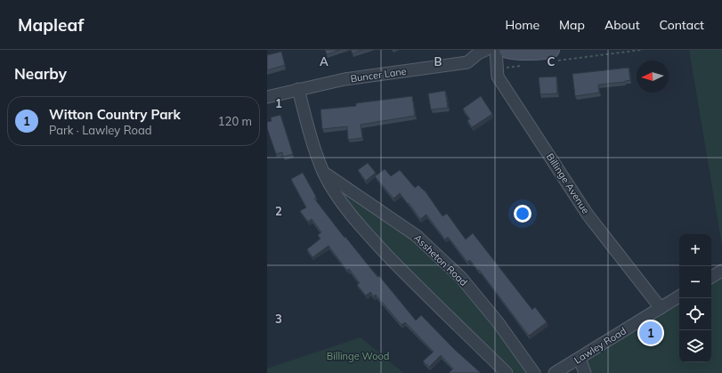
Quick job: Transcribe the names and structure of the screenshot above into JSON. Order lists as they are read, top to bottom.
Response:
{
  "streets": {
    "street": [
      "Buncer Lane",
      "Billinge Avenue",
      "Assheton Road",
      "Lawley Road"
    ]
  },
  "crossings": [
    ["Billinge Avenue", "Lawley Road"]
  ],
  "parks": ["Billinge Wood"],
  "north": "left",
  "page": {
    "header": "Mapleaf",
    "nav": [
      "Home",
      "Map",
      "About",
      "Contact"
    ],
    "heading": "Nearby",
    "list": [
      {
        "mark": "1",
        "name": "Witton Country Park",
        "note": "Park · Lawley Road",
        "value": "120 m"
      }
    ],
    "map_buttons": ["+", "−"],
    "pins": "1"
  },
  "grid": {
    "columns": ["A", "B", "C"],
    "rows": ["1", "2", "3"]
  }
}
